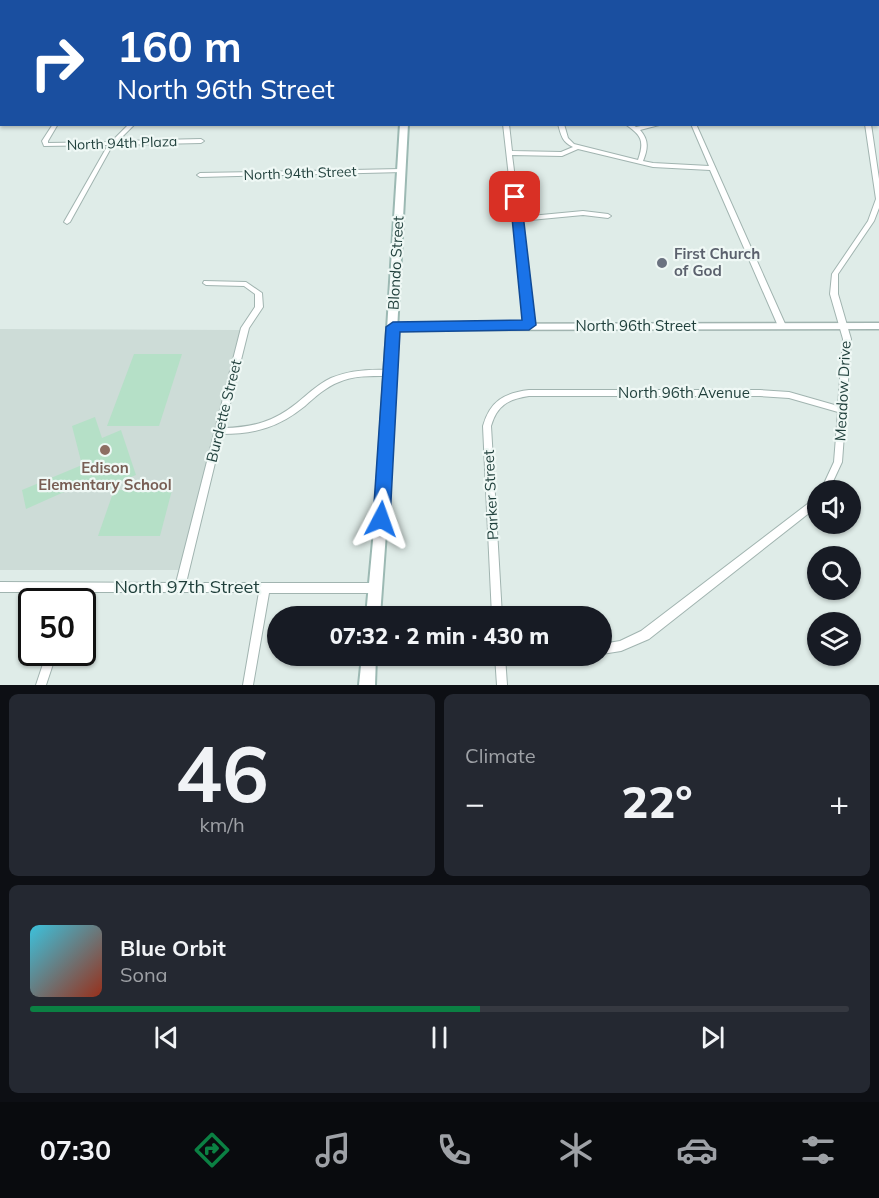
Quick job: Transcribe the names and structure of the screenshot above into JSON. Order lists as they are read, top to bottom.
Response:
{
  "streets": {
    "main road": ["Blondo Street"],
    "street": [
      "North 94th Plaza",
      "North 94th Street",
      "North 96th Street",
      "Meadow Drive",
      "North 96th Avenue",
      "Burdette Street",
      "Parker Street",
      "North 97th Street"
    ]
  },
  "crossings": [
    ["North 94th Street", "Blondo Street"],
    ["Blondo Street", "North 96th Street"],
    ["Blondo Street", "North 97th Street"],
    ["North 96th Street", "Meadow Drive"],
    ["Meadow Drive", "North 96th Avenue"],
    ["North 96th Avenue", "Parker Street"],
    ["Burdette Street", "North 97th Street"]
  ],
  "places": ["First Church of God", "Edison Elementary School"],
  "page": {
    "turn": ["160 m", "North 96th Street"],
    "limit": "50",
    "trip": "07:32 · 2 min · 430 m",
    "tile": [
      ["46", "km/h"],
      "Climate"
    ],
    "heat": ["−", "22°", "+"],
    "song": ["Blue Orbit", "Sona"],
    "tabs": "07:30"
  }
}
